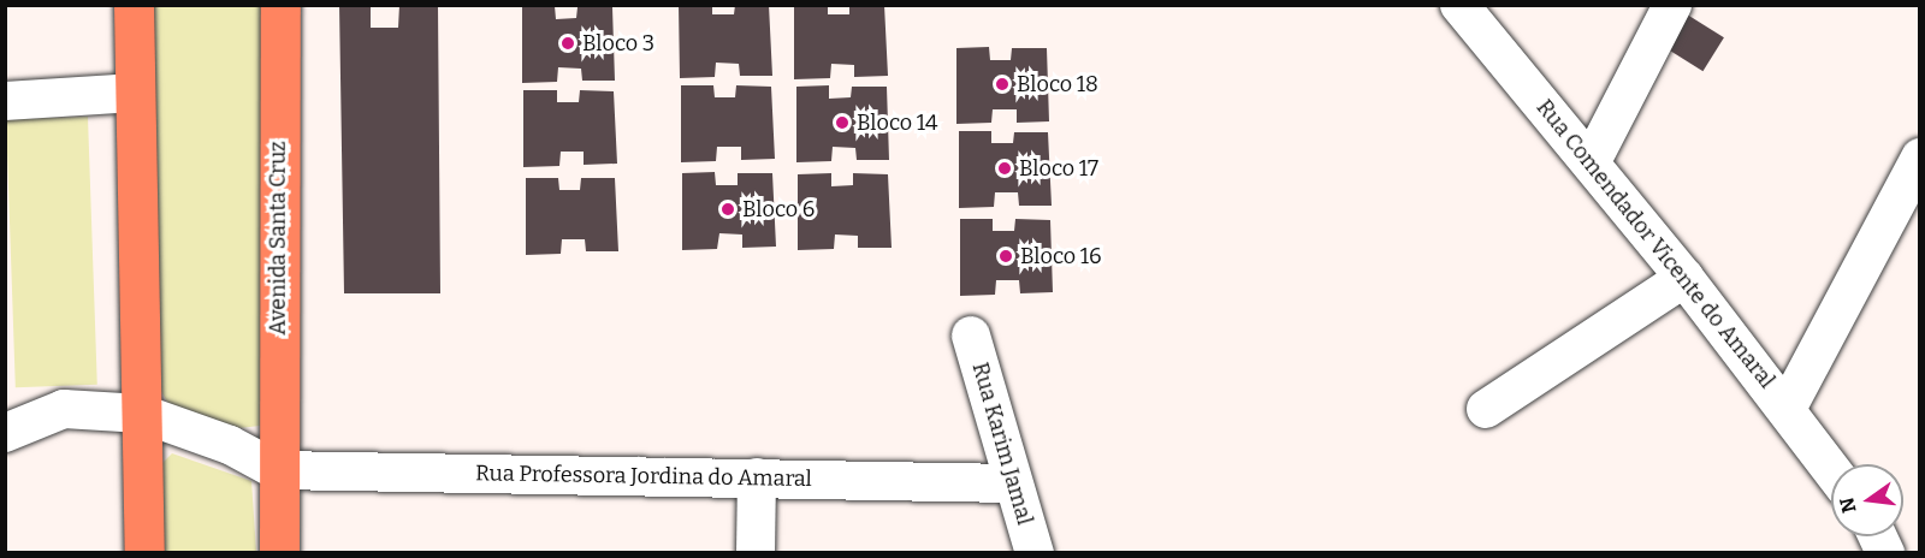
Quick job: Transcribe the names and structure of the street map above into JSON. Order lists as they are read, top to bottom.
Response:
{
  "streets": {
    "main road": ["Avenida Santa Cruz"],
    "street": ["Rua Comendador Vicente do Amaral", "Rua Karim Jamal", "Rua Professora Jordina do Amaral"]
  },
  "crossings": [
    ["Avenida Santa Cruz", "Rua Professora Jordina do Amaral"],
    ["Rua Karim Jamal", "Rua Professora Jordina do Amaral"]
  ],
  "places": [
    "Bloco 3",
    "Bloco 18",
    "Bloco 14",
    "Bloco 17",
    "Bloco 6",
    "Bloco 16"
  ],
  "north": "left"
}
